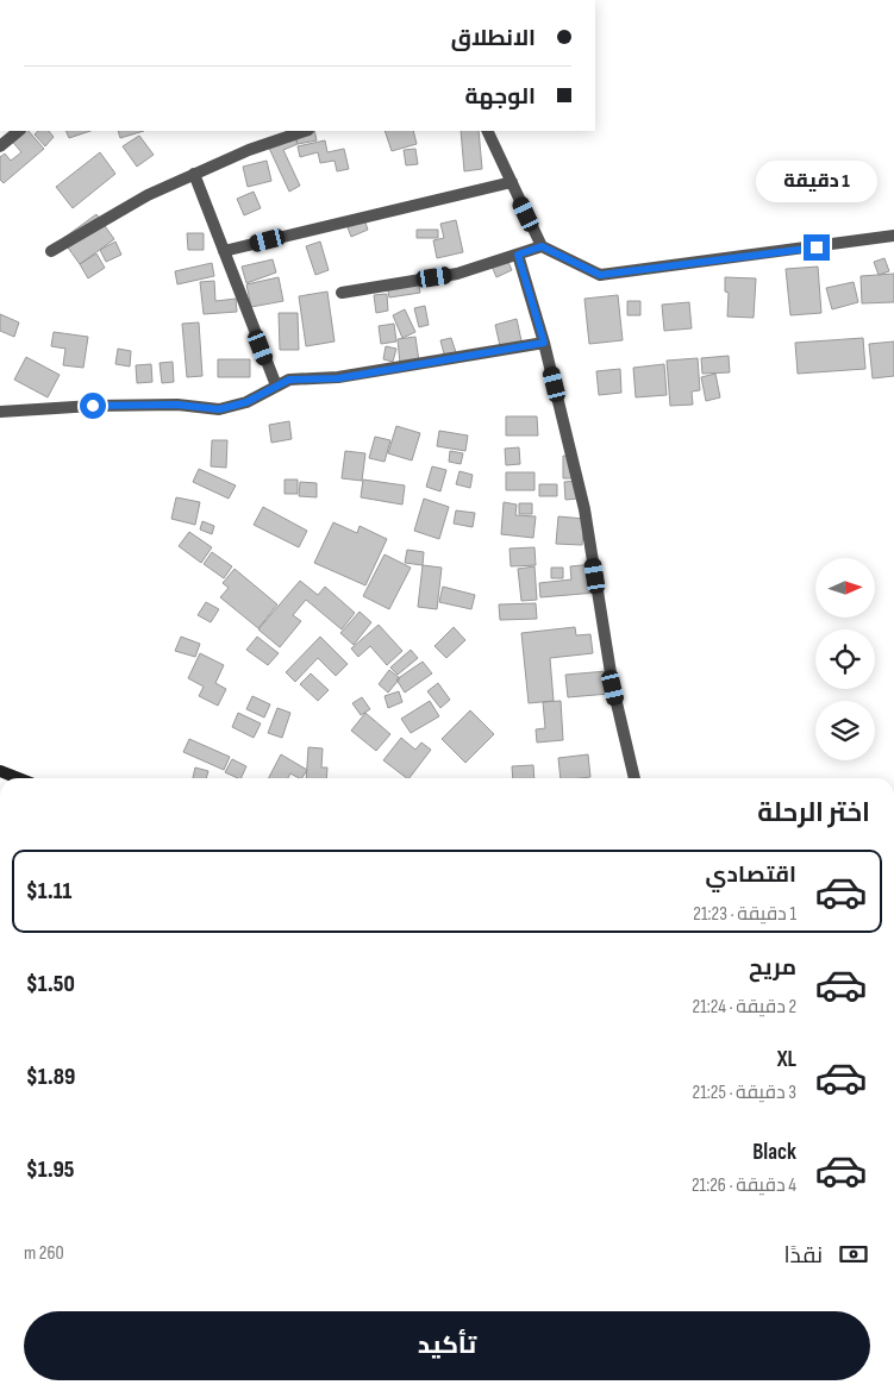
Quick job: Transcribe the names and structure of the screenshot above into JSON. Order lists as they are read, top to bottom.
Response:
{
  "north": "right",
  "page": {
    "banner": ["الانطلاق", "الوجهة"],
    "bubble": "1 دقيقة",
    "heading": "اختر الرحلة",
    "list": [
      {
        "name": "اقتصادي",
        "note": "1 دقيقة · 21:23",
        "value": "$1.11"
      },
      {
        "name": "مريح",
        "note": "2 دقيقة · 21:24",
        "value": "$1.50"
      },
      {
        "name": "XL",
        "note": "3 دقيقة · 21:25",
        "value": "$1.89"
      },
      {
        "name": "Black",
        "note": "4 دقيقة · 21:26",
        "value": "$1.95"
      }
    ],
    "pay": ["نقدًا", "260 m"],
    "buttons": "تأكيد"
  }
}
